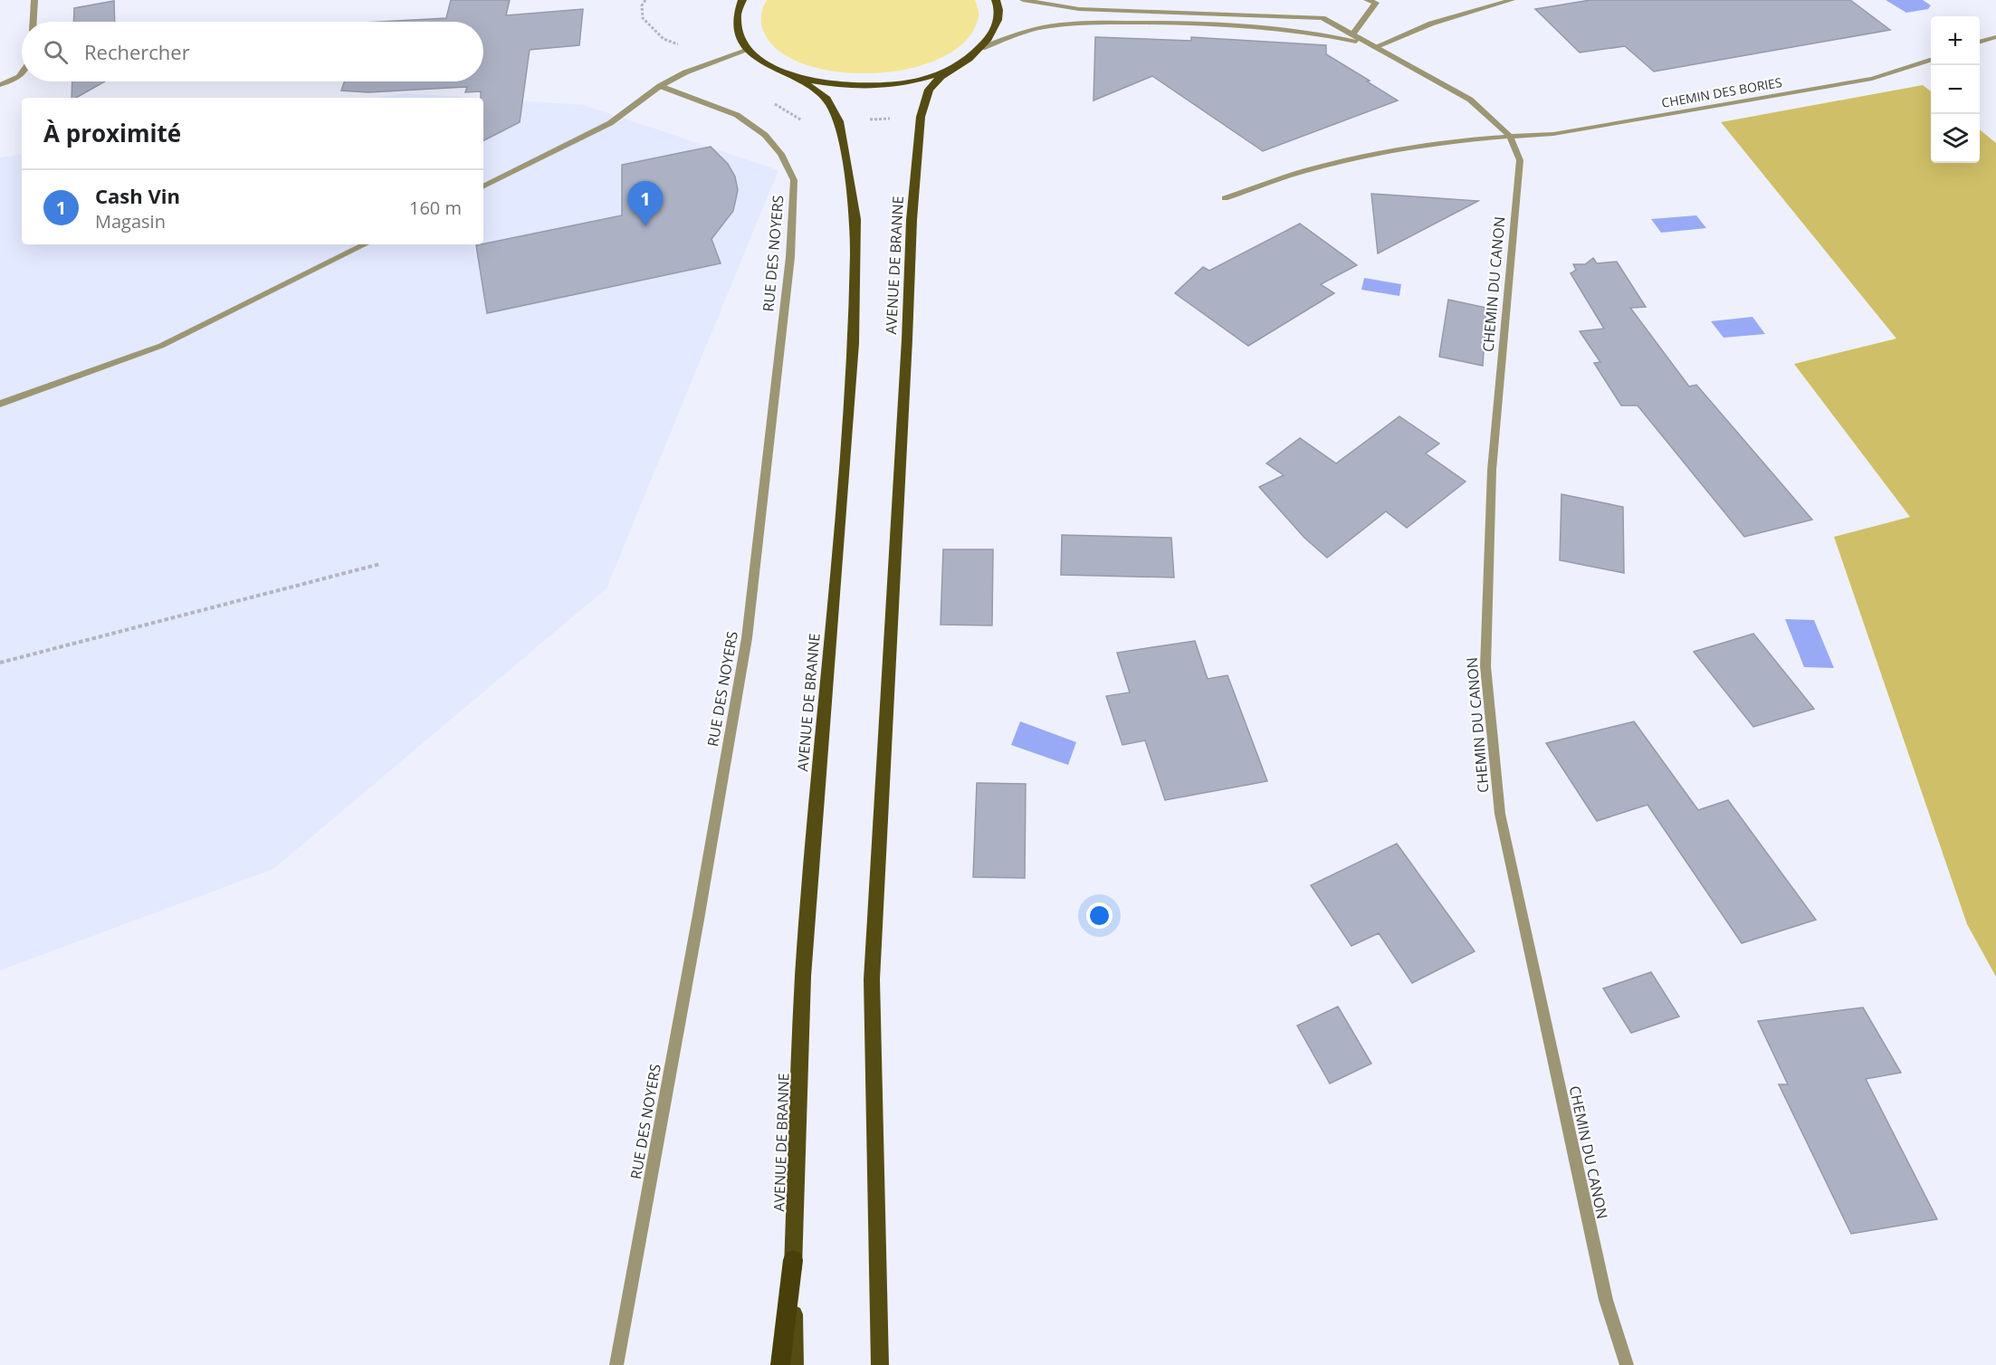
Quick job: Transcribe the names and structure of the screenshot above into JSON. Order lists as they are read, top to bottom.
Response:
{
  "streets": {
    "main road": ["AVENUE DE BRANNE"],
    "street": ["CHEMIN DES BORIES", "RUE DES NOYERS", "CHEMIN DU CANON"]
  },
  "crossings": [
    ["CHEMIN DES BORIES", "CHEMIN DU CANON"]
  ],
  "page": {
    "map_buttons": ["+", "−"],
    "search": "Rechercher",
    "heading": "À proximité",
    "list": [
      {
        "mark": "1",
        "name": "Cash Vin",
        "note": "Magasin",
        "value": "160 m"
      }
    ],
    "pins": "1"
  }
}
